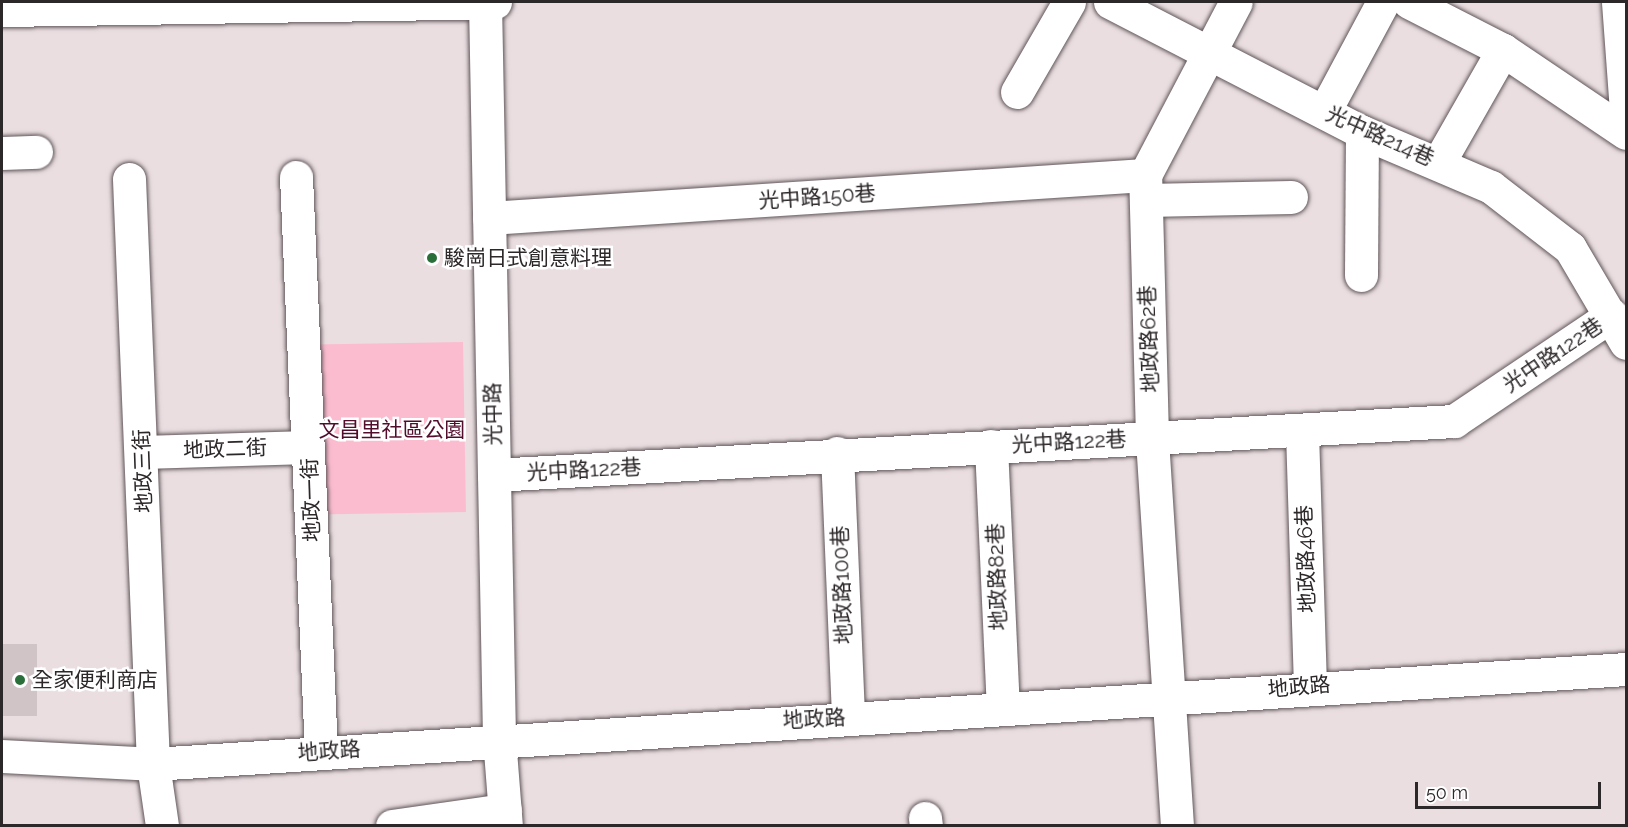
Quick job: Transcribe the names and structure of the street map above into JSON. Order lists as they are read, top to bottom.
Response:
{
  "streets": {
    "street": [
      "光中路214巷",
      "光中路150巷",
      "地政路62巷",
      "光中路122巷",
      "光中路",
      "地政二街",
      "地政三街",
      "地政一街",
      "地政路46巷",
      "地政路82巷",
      "地政路100巷",
      "地政路"
    ]
  },
  "crossings": [
    ["光中路214巷", "地政路62巷"],
    ["光中路214巷", "光中路122巷"],
    ["光中路150巷", "地政路62巷"],
    ["光中路150巷", "光中路"],
    ["地政路62巷", "光中路122巷"],
    ["地政路62巷", "地政路"],
    ["光中路122巷", "光中路"],
    ["光中路122巷", "地政路46巷"],
    ["光中路122巷", "地政路82巷"],
    ["光中路122巷", "地政路100巷"],
    ["光中路", "地政路"],
    ["地政二街", "地政三街"],
    ["地政二街", "地政一街"],
    ["地政三街", "地政路"],
    ["地政一街", "地政路"],
    ["地政路46巷", "地政路"],
    ["地政路82巷", "地政路"],
    ["地政路100巷", "地政路"]
  ],
  "parks": ["文昌里社區公園"],
  "places": ["駿崗日式創意料理", "全家便利商店"],
  "scale_bar": "50 m"
}
